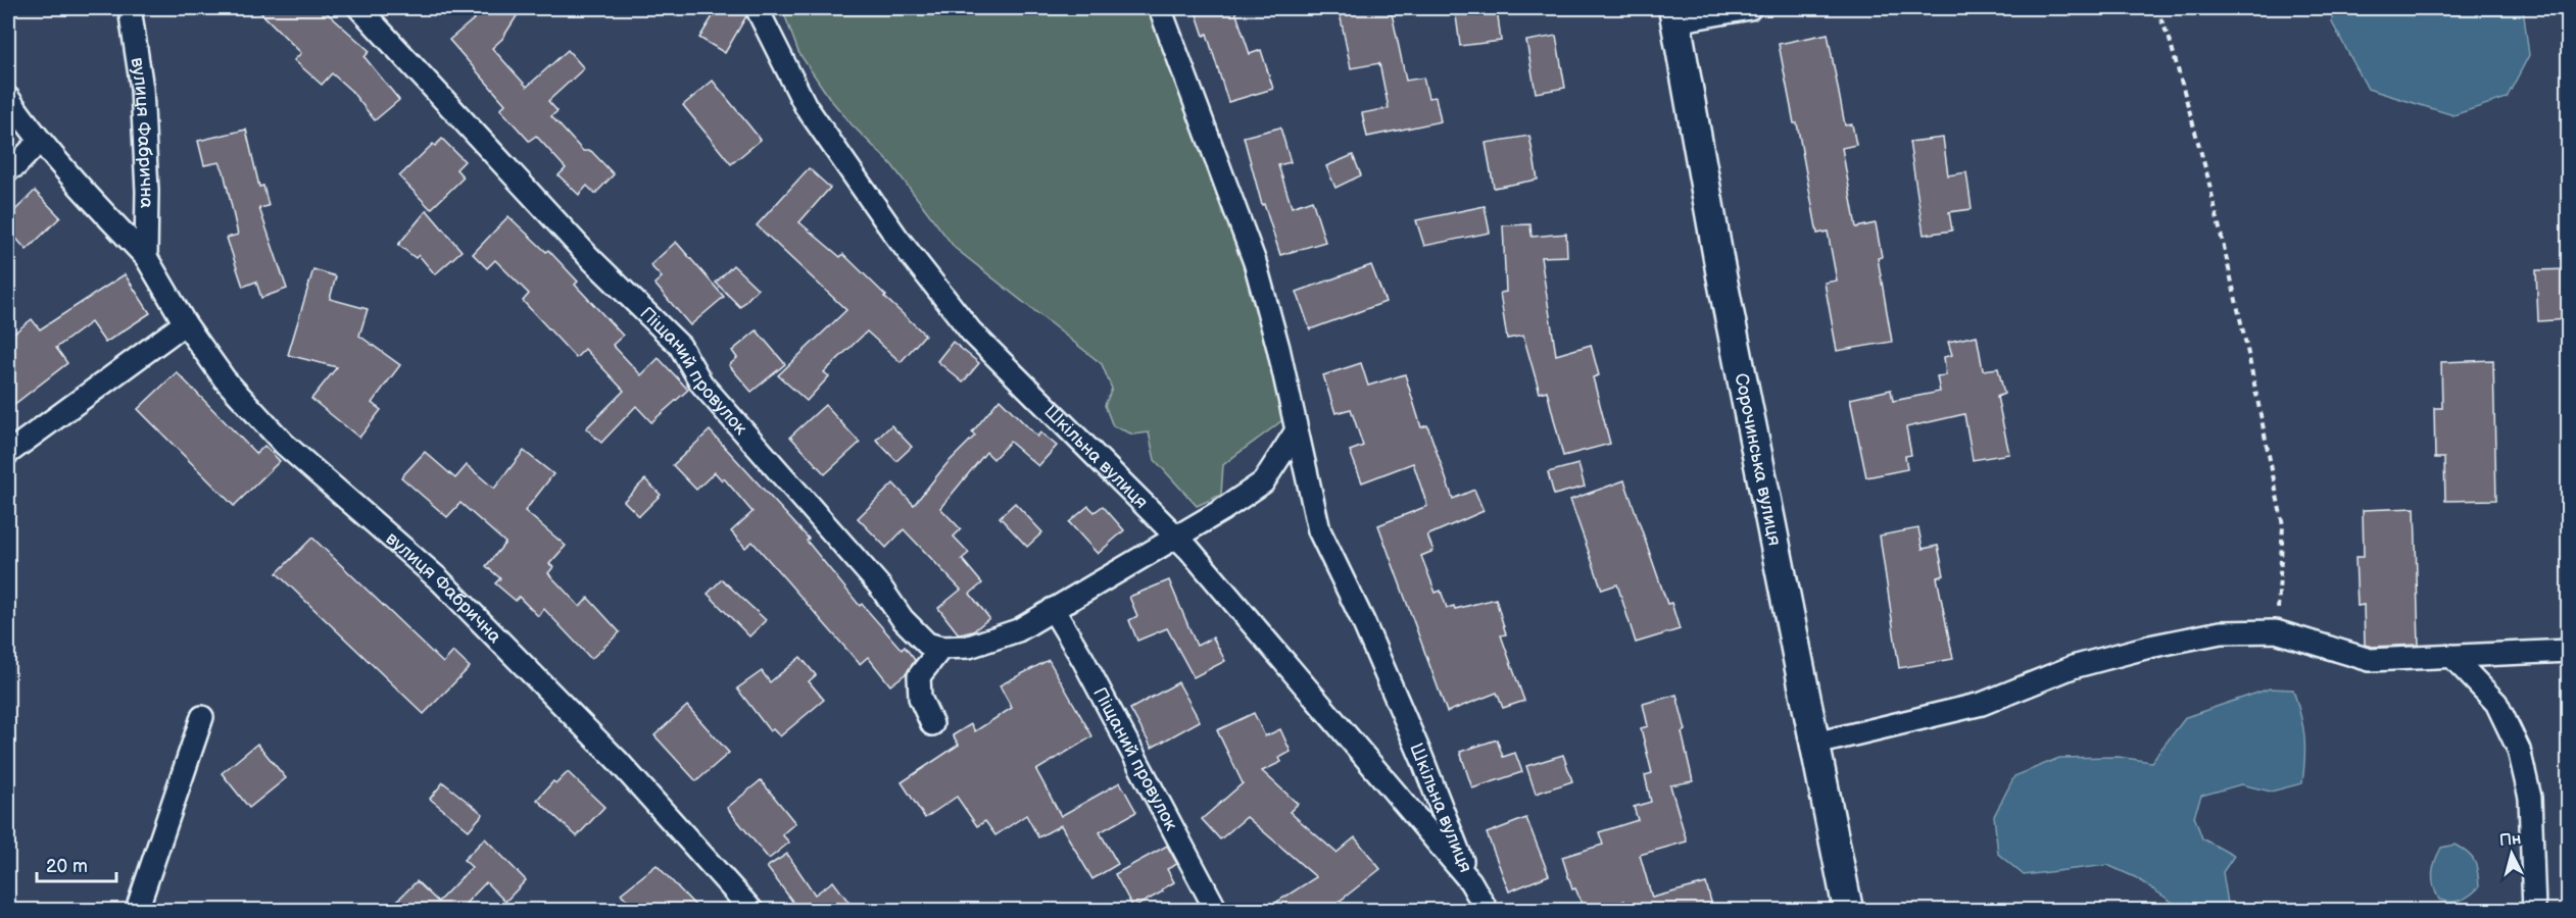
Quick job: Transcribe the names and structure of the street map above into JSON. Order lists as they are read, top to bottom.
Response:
{
  "streets": {
    "main road": ["Сорочинська вулиця"],
    "street": ["вулиця Фабрична", "Піщаний провулок", "Шкільна вулиця"]
  },
  "scale_bar": "20 m",
  "north": "top"
}
